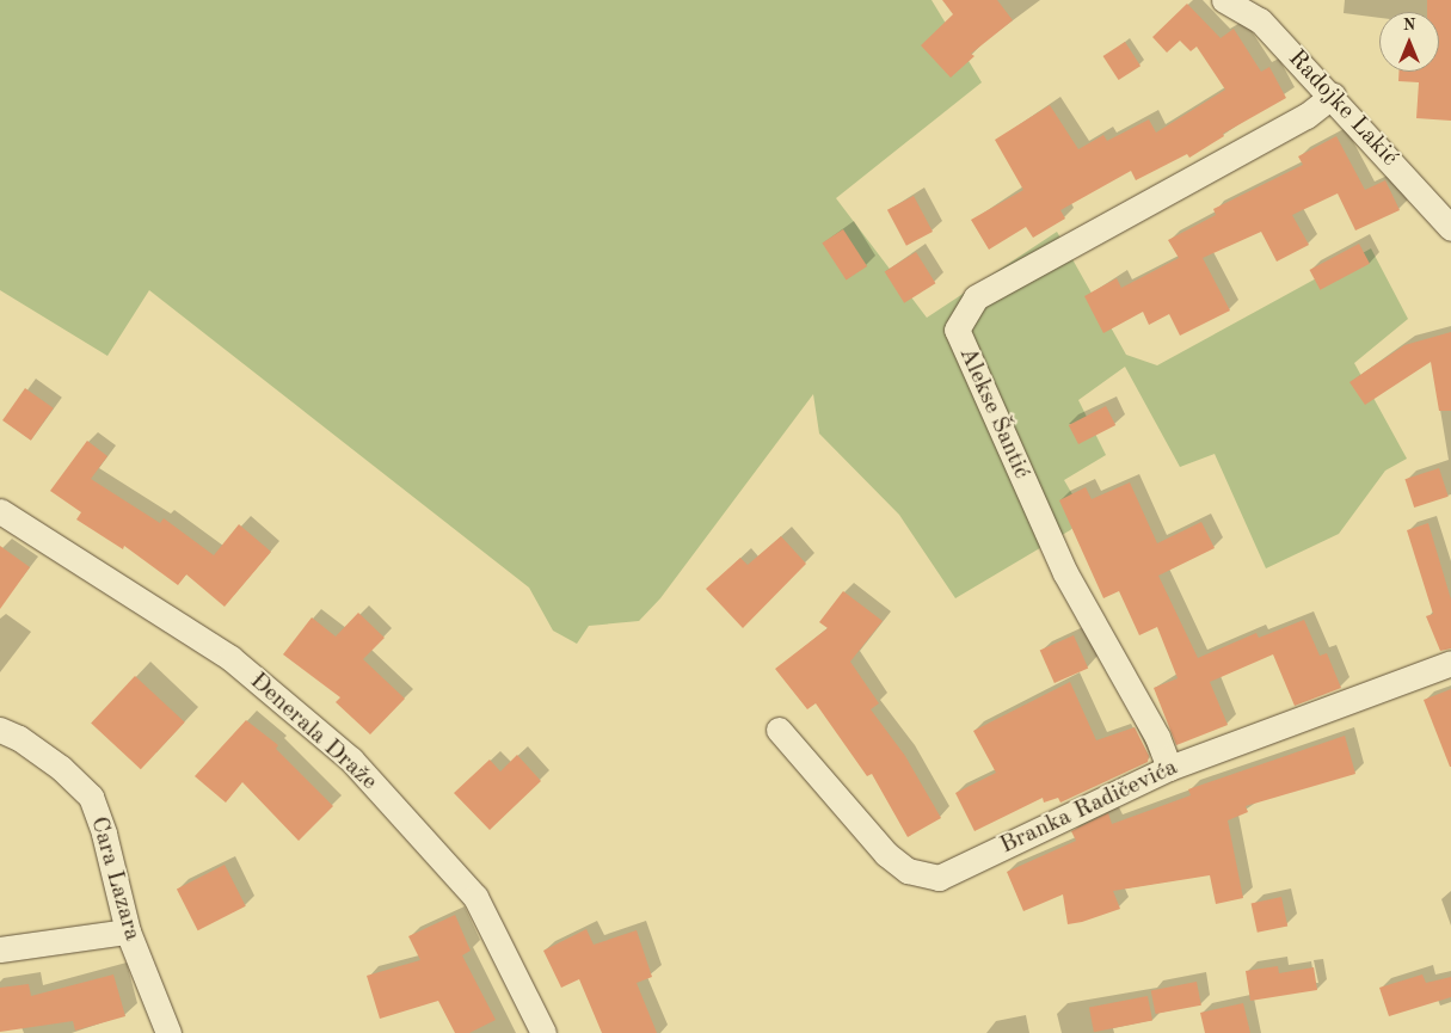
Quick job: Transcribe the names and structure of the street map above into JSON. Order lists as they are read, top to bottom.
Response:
{
  "streets": {
    "street": [
      "Radojke Lakić",
      "Alekse Šantić",
      "Đenerala Draže",
      "Branka Radičevića",
      "Cara Lazara"
    ]
  },
  "crossings": [
    ["Radojke Lakić", "Alekse Šantić"],
    ["Alekse Šantić", "Branka Radičevića"]
  ],
  "north": "top"
}
